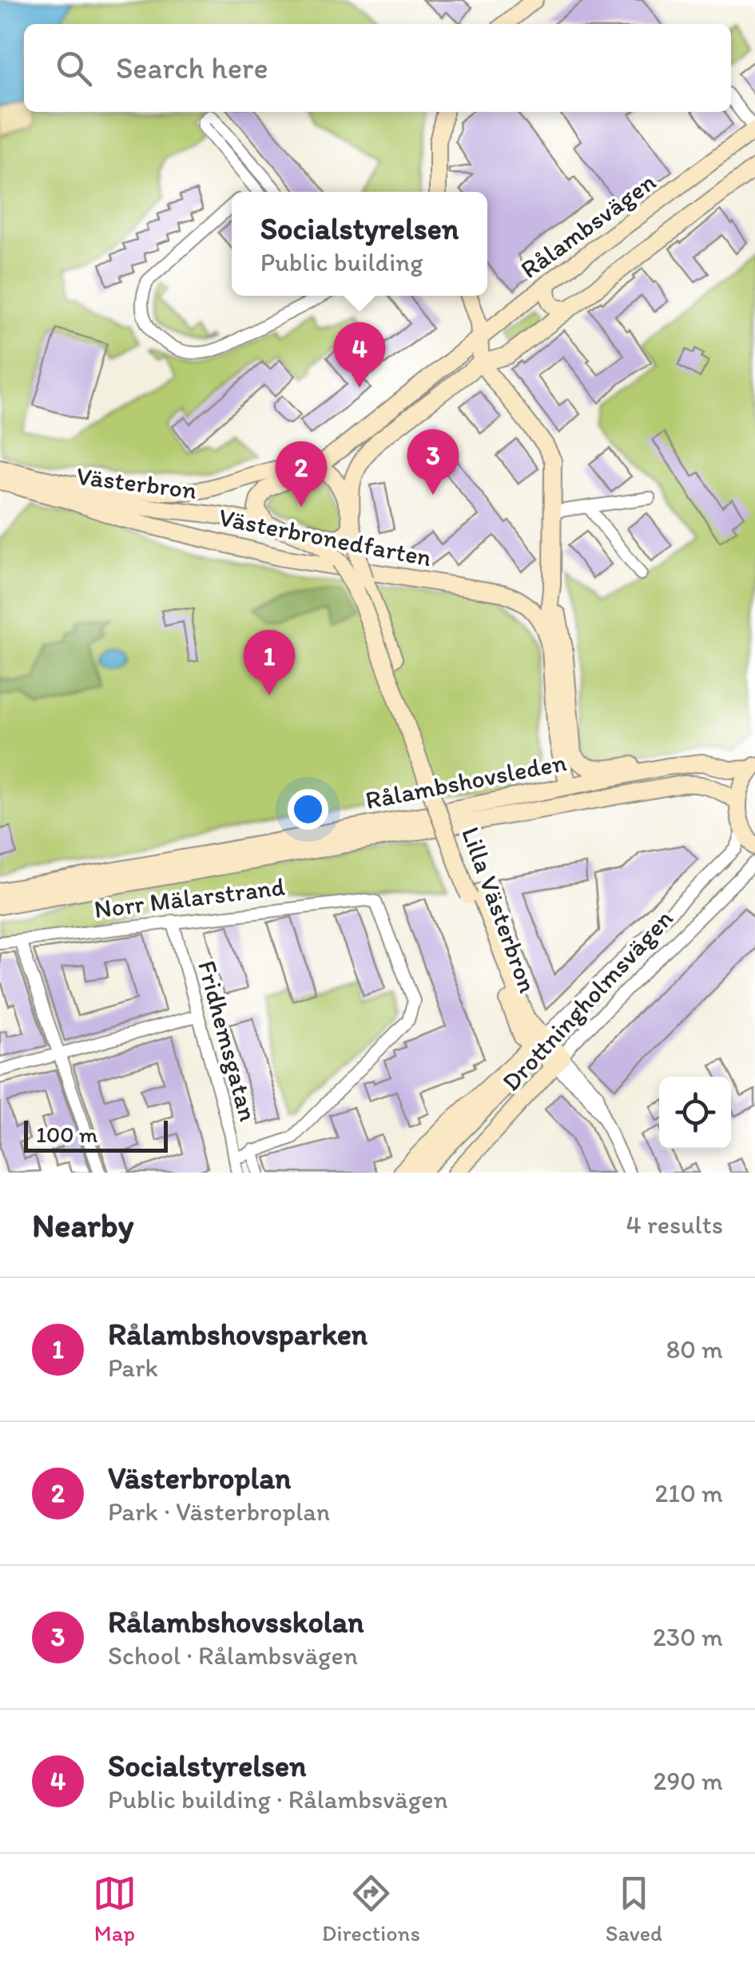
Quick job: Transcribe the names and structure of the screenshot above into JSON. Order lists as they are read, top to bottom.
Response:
{
  "streets": {
    "main road": [
      "Rålambsvägen",
      "Västerbron",
      "Västerbronedfarten",
      "Rålambshovsleden",
      "Lilla Västerbron",
      "Drottningholmsvägen"
    ],
    "street": ["Norr Mälarstrand", "Fridhemsgatan"]
  },
  "crossings": [
    ["Rålambsvägen", "Västerbron"],
    ["Rålambsvägen", "Lilla Västerbron"],
    ["Västerbron", "Västerbronedfarten"],
    ["Västerbron", "Lilla Västerbron"],
    ["Norr Mälarstrand", "Fridhemsgatan"],
    ["Lilla Västerbron", "Drottningholmsvägen"]
  ],
  "scale_bar": "100 m",
  "page": {
    "search": "Search here",
    "popup": ["Socialstyrelsen", "Public building"],
    "pins": [
      "4",
      "3",
      "2",
      "1"
    ],
    "scale": "100 m",
    "heading": ["Nearby", "4 results"],
    "list": [
      {
        "mark": "1",
        "name": "Rålambshovsparken",
        "note": "Park",
        "value": "80 m"
      },
      {
        "mark": "2",
        "name": "Västerbroplan",
        "note": "Park · Västerbroplan",
        "value": "210 m"
      },
      {
        "mark": "3",
        "name": "Rålambshovsskolan",
        "note": "School · Rålambsvägen",
        "value": "230 m"
      },
      {
        "mark": "4",
        "name": "Socialstyrelsen",
        "note": "Public building · Rålambsvägen",
        "value": "290 m"
      }
    ],
    "nav": ["Map", "Directions", "Saved"]
  }
}
